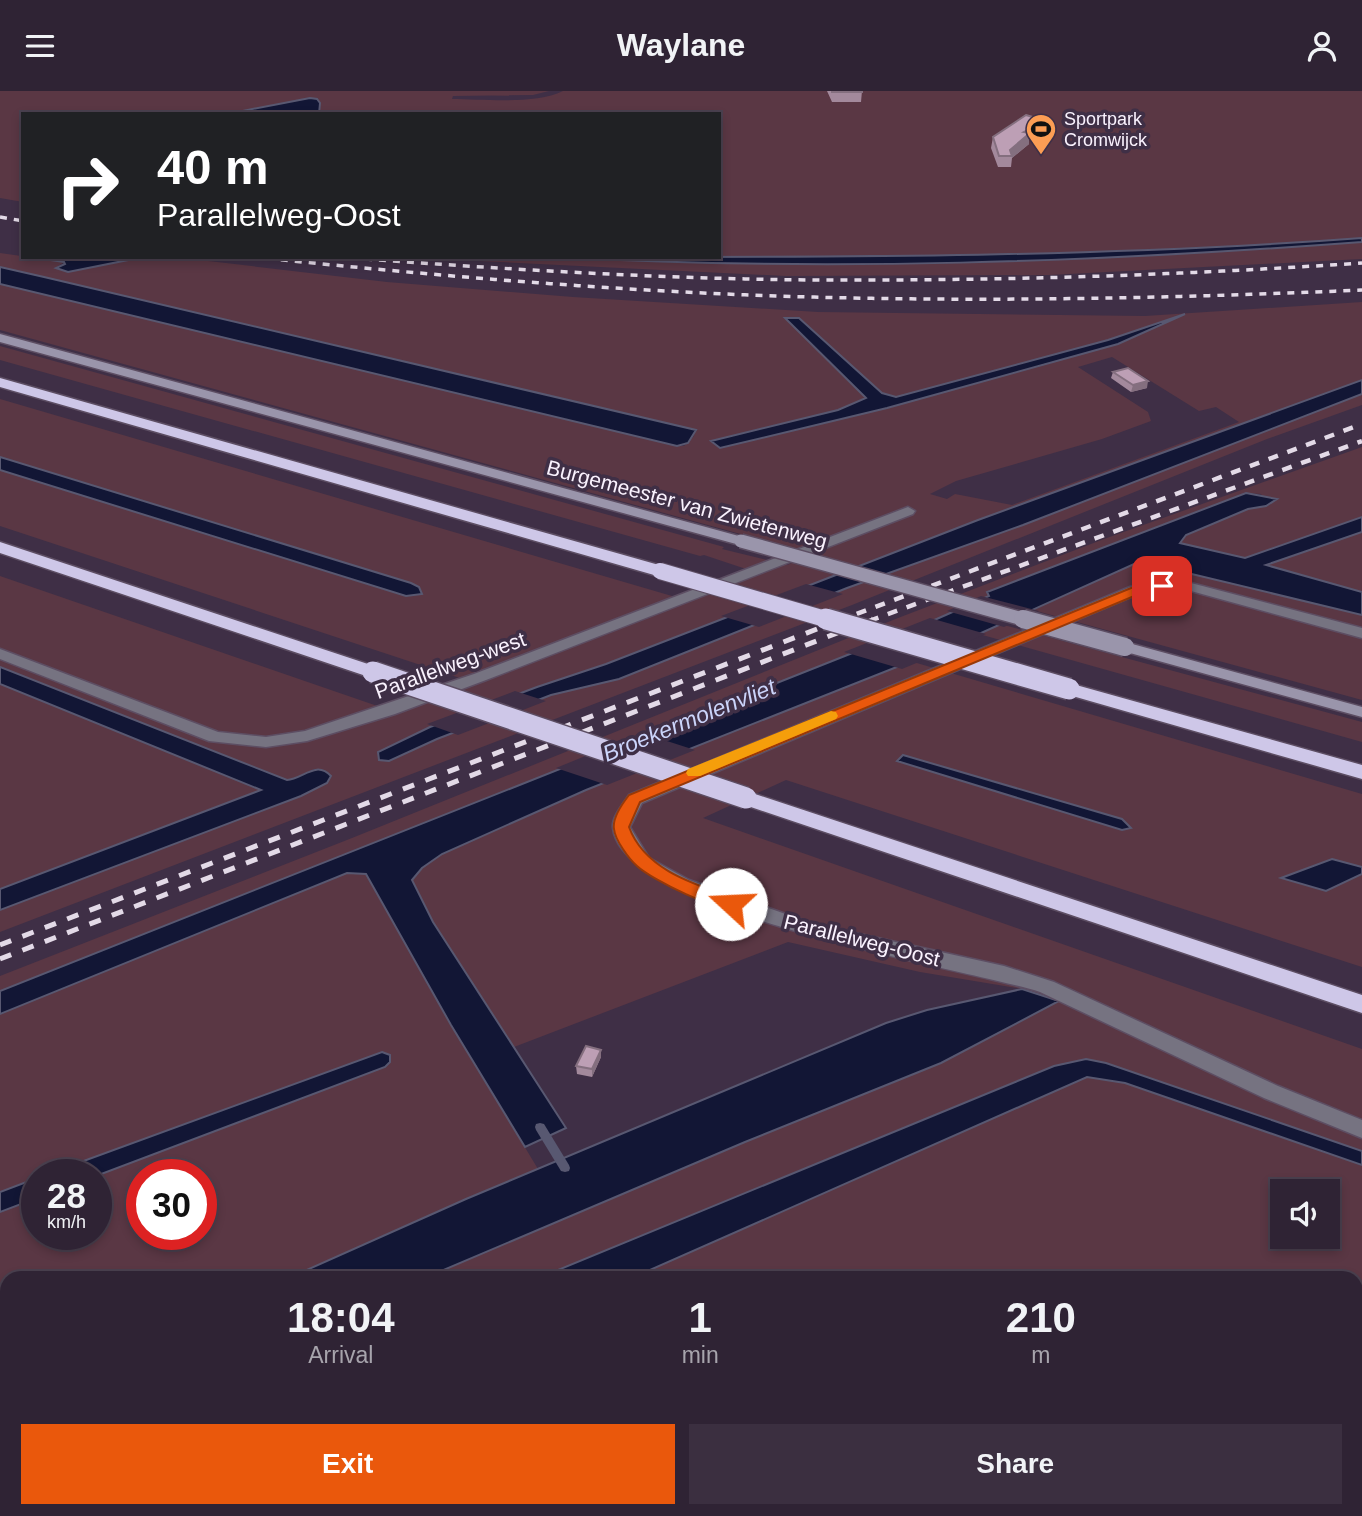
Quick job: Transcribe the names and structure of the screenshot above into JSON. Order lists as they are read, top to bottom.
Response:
{
  "streets": {
    "main road": ["Burgemeester van Zwietenweg"],
    "street": ["Parallelweg-west", "Parallelweg-Oost"]
  },
  "water": ["Broekermolenvliet"],
  "places": {
    "sports": ["Sportpark Cromwijck"]
  },
  "page": {
    "header": "Waylane",
    "turn": ["40 m", "Parallelweg-Oost"],
    "speed": "28 km/h",
    "limit": "30",
    "eta": [
      "18:04",
      "Arrival",
      "1",
      "min",
      "210",
      "m"
    ],
    "buttons": ["Exit", "Share"]
  }
}
